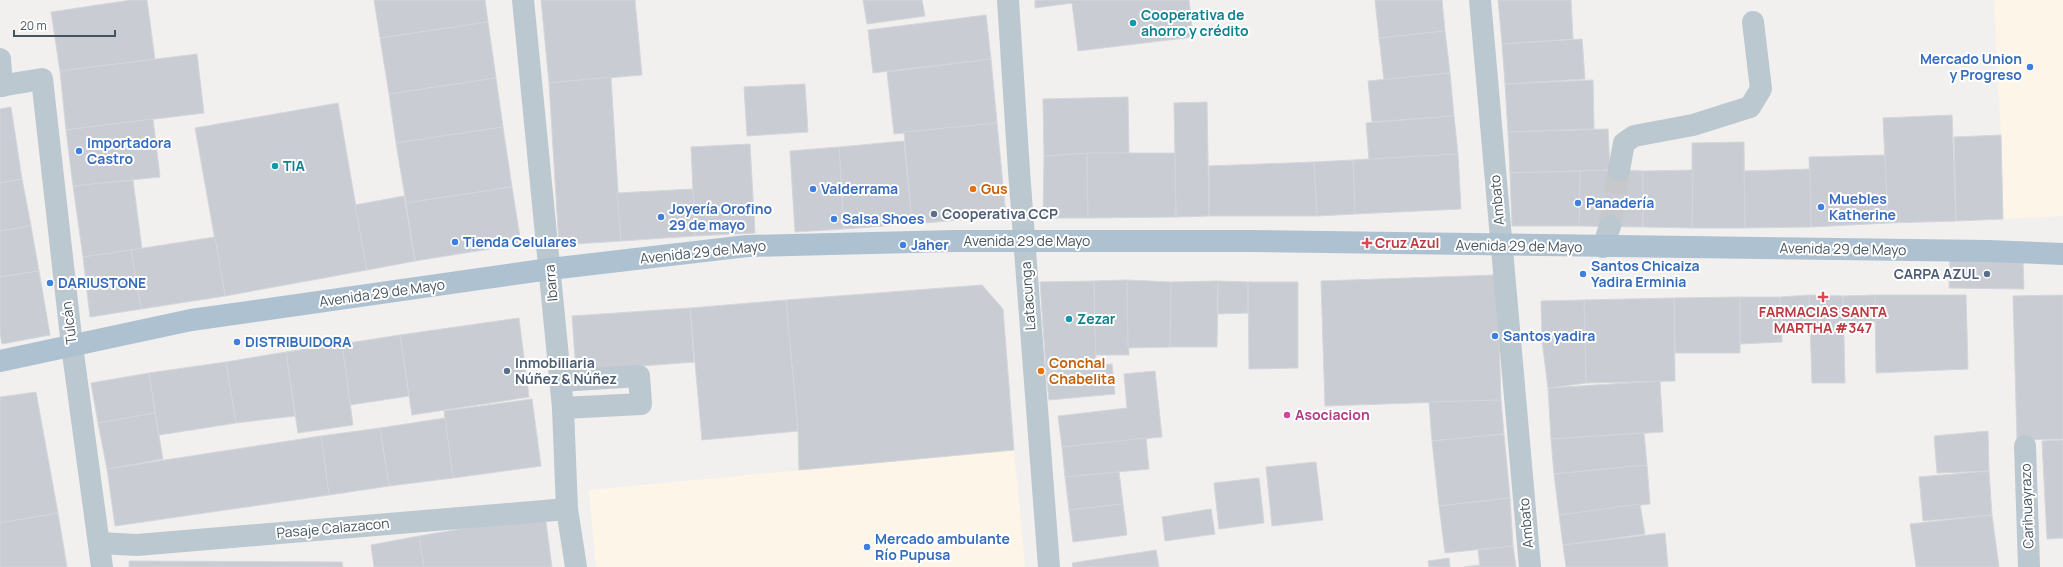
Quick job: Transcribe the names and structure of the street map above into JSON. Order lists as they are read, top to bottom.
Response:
{
  "streets": {
    "main road": ["Avenida 29 de Mayo"],
    "street": [
      "Ambato",
      "Ibarra",
      "Latacunga",
      "Tulcán",
      "Carihuayrazo",
      "Pasaje Calazacon"
    ]
  },
  "crossings": [
    ["Ambato", "Avenida 29 de Mayo"],
    ["Avenida 29 de Mayo", "Ibarra"],
    ["Avenida 29 de Mayo", "Latacunga"],
    ["Avenida 29 de Mayo", "Tulcán"],
    ["Ibarra", "Pasaje Calazacon"],
    ["Tulcán", "Pasaje Calazacon"]
  ],
  "places": {
    "other": [
      "Cooperativa de ahorro y crédito",
      "Mercado Union y Progreso",
      "Importadora Castro",
      "TIA",
      "Valderrama",
      "Gus",
      "Panadería",
      "Muebles Katherine",
      "Cooperativa CCP",
      "Joyería Orofino 29 de mayo",
      "Salsa Shoes",
      "Tienda Celulares",
      "Jaher",
      "Santos Chicaiza Yadira Erminia",
      "CARPA AZUL",
      "DARIUSTONE",
      "Zezar",
      "Santos yadira",
      "DISTRIBUIDORA",
      "Inmobiliaria Núñez & Núñez",
      "Conchal Chabelita",
      "Asociacion",
      "Mercado ambulante Río Pupusa"
    ],
    "health": ["Cruz Azul", "FARMACIAS SANTA MARTHA #347"]
  },
  "scale_bar": "20 m"
}
